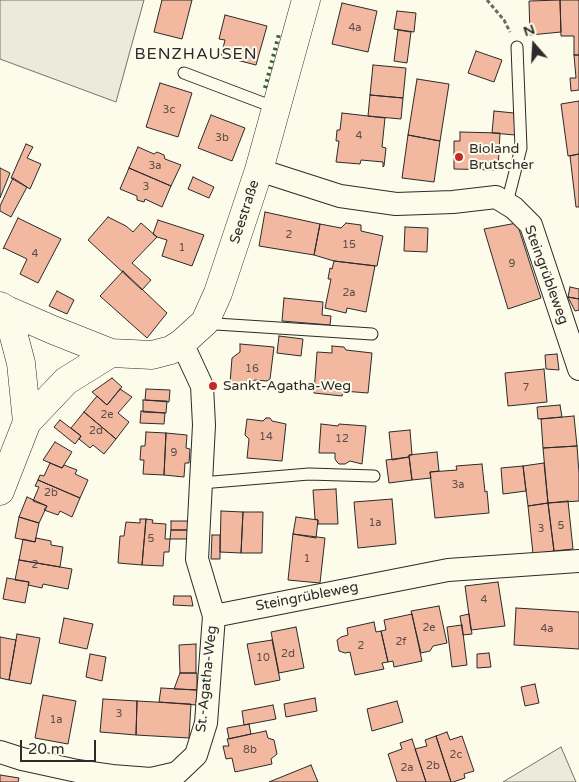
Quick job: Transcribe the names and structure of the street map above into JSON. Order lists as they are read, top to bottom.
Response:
{
  "streets": {
    "street": ["Seestraße", "Steingrübleweg", "St.-Agatha-Weg"]
  },
  "crossings": [
    ["Seestraße", "St.-Agatha-Weg"],
    ["Steingrübleweg", "St.-Agatha-Weg"]
  ],
  "districts": ["BENZHAUSEN"],
  "places": ["Bioland Brutscher", "Sankt-Agatha-Weg"],
  "house_numbers": [
    "4a",
    "3c",
    "4",
    "3b",
    "3a",
    "3",
    "2",
    "15",
    "1",
    "4",
    "9",
    "2a",
    "16",
    "7",
    "2e",
    "2d",
    "14",
    "12",
    "9",
    "3a",
    "2b",
    "1a",
    "5",
    "3",
    "5",
    "1",
    "2",
    "4",
    "2e",
    "4a",
    "2f",
    "2",
    "2d",
    "10",
    "3",
    "1a",
    "8b",
    "2c",
    "2b",
    "2a"
  ],
  "scale_bar": "20 m",
  "north": "top"
}
